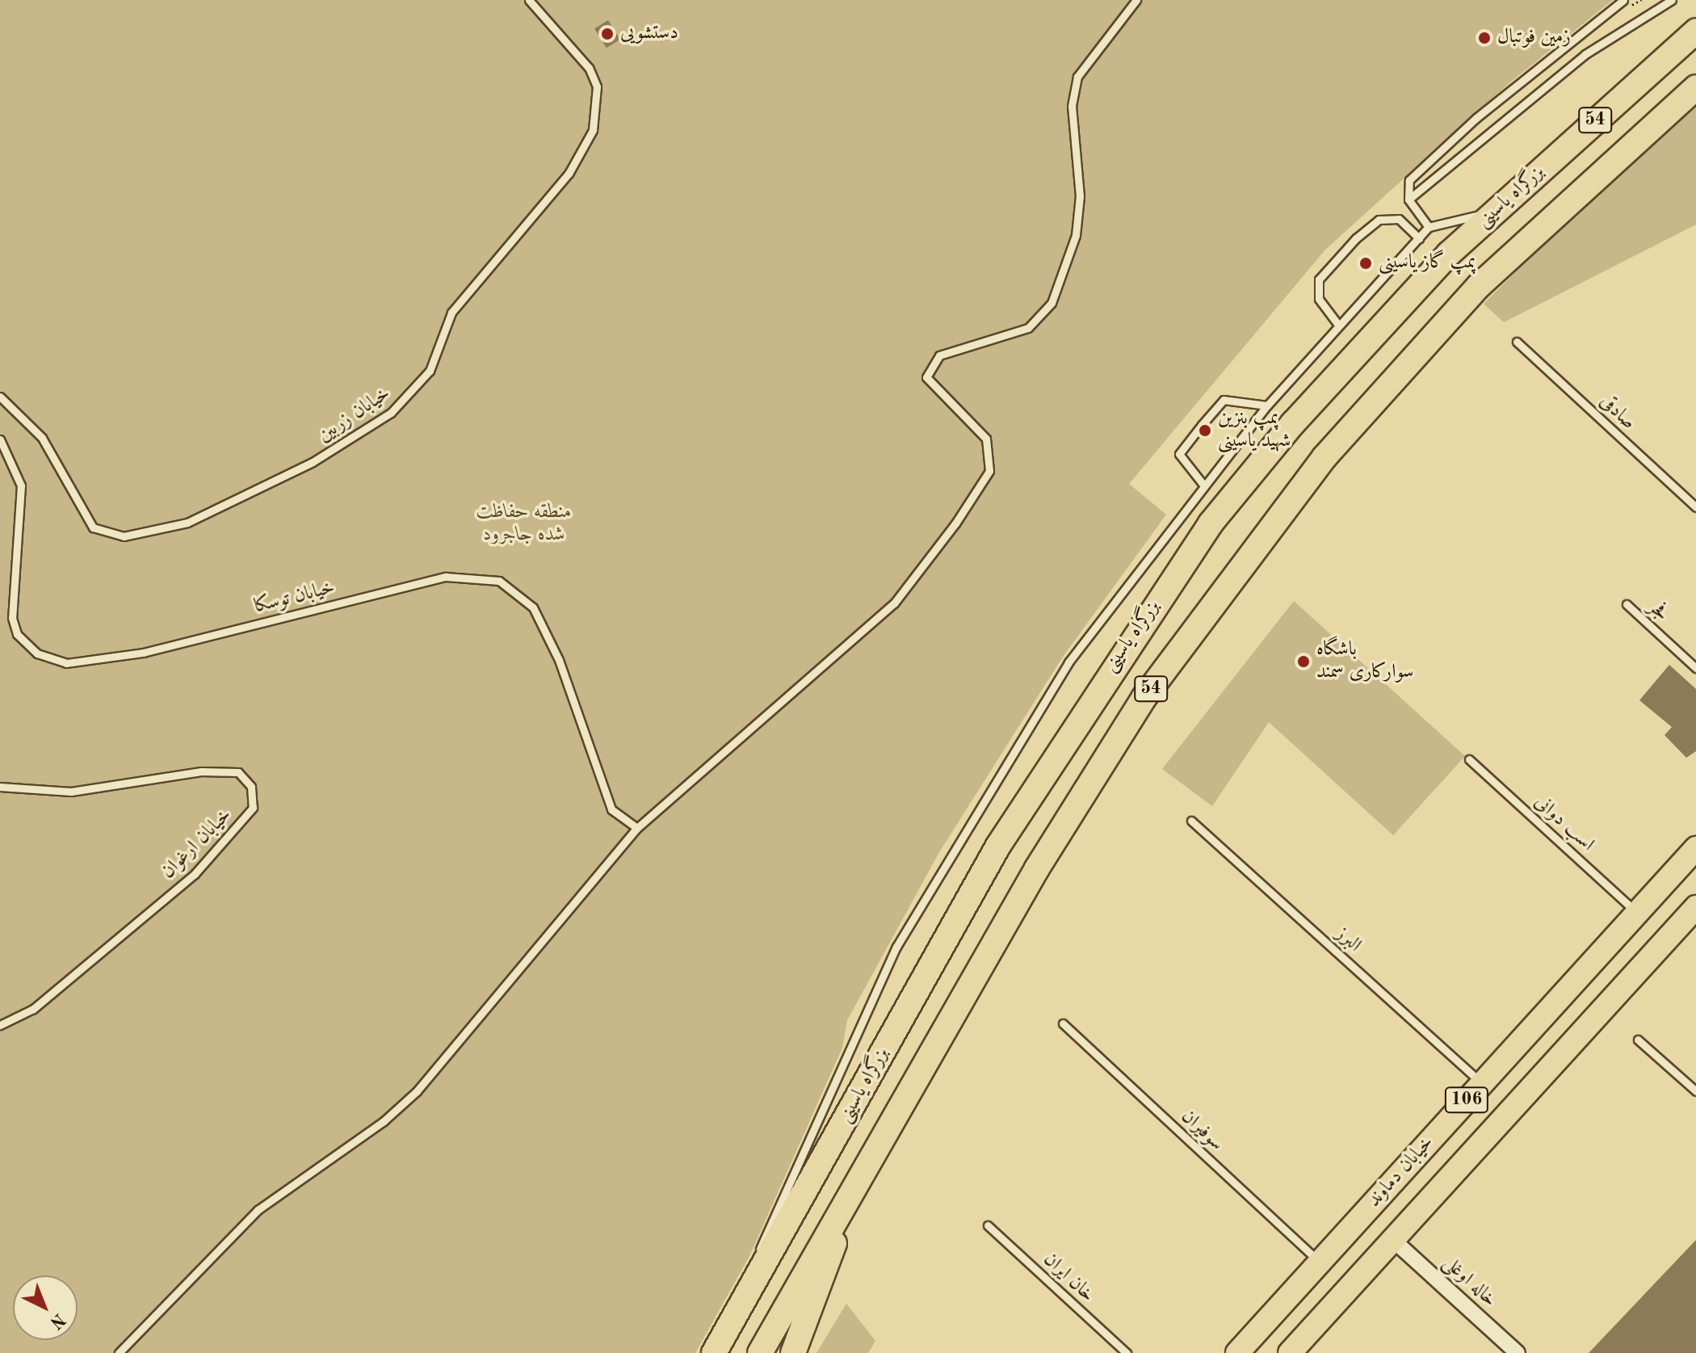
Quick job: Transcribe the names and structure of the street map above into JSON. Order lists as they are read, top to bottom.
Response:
{
  "streets": {
    "highway": ["54", "بزرگراه یاسینی"],
    "main road": ["106", "خیابان دماوند"],
    "street": ["خاله اوغلی"],
    "lane": [
      "صادقی",
      "خیابان زربین",
      "خیابان توسکا",
      "فجر",
      "اسب دوانی",
      "خیابان ارغوان",
      "البرز",
      "سوفیران",
      "خان ایران"
    ]
  },
  "crossings": [
    ["اسب دوانی", "خیابان دماوند"],
    ["البرز", "خیابان دماوند"],
    ["سوفیران", "خیابان دماوند"],
    ["خیابان دماوند", "خاله اوغلی"]
  ],
  "parks": ["منطقه حفاظت شده جاجرود"],
  "places": [
    "دستشویی",
    "زمین فوتبال",
    "پمپ گاز یاسینی",
    "پمپ بنزین شهید یاسینی",
    "باشگاه سوارکاری سمند"
  ],
  "north": "bottom right"
}
